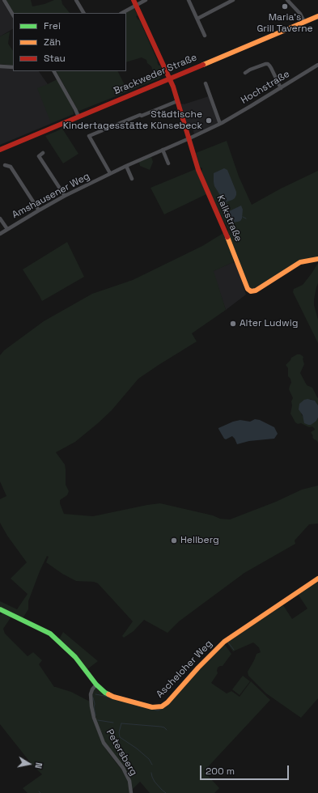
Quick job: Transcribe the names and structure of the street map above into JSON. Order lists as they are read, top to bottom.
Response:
{
  "streets": {
    "street": [
      "Brackweder Straße",
      "Hochstraße",
      "Amshausener Weg",
      "Kalkstraße",
      "Ascheloher Weg",
      "Petersberg"
    ]
  },
  "crossings": [
    ["Brackweder Straße", "Kalkstraße"],
    ["Hochstraße", "Amshausener Weg"],
    ["Hochstraße", "Kalkstraße"],
    ["Ascheloher Weg", "Petersberg"]
  ],
  "places": [
    "Maria's Grill Taverne",
    "Städtische Kindertagesstätte Künsebeck",
    "Alter Ludwig",
    "Hellberg"
  ],
  "legend": ["Frei", "Zäh", "Stau"],
  "scale_bar": "200 m",
  "north": "right"
}
